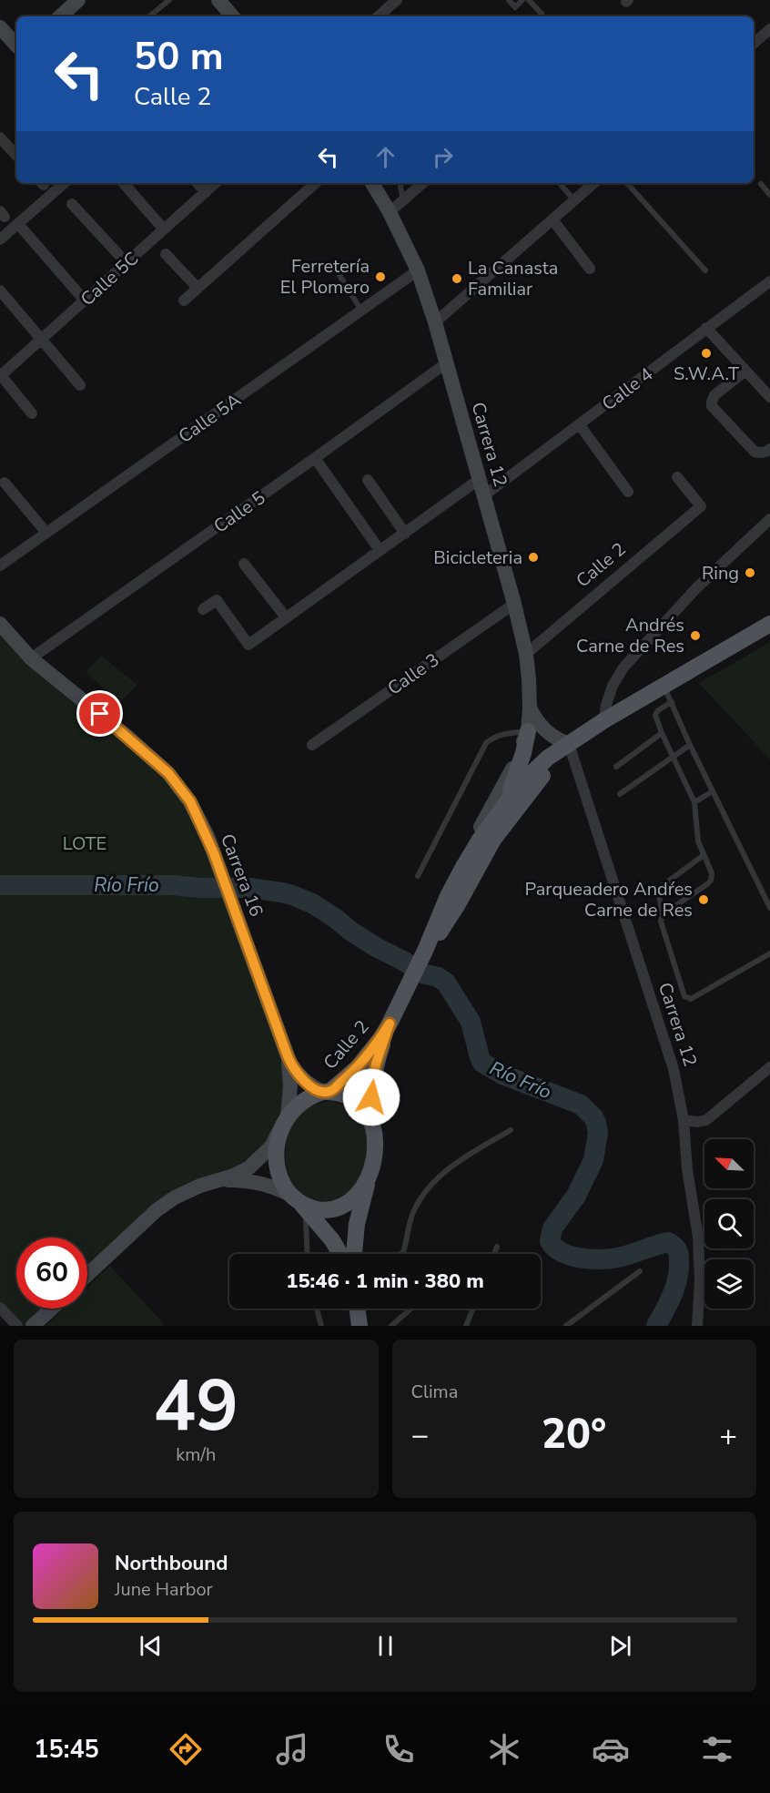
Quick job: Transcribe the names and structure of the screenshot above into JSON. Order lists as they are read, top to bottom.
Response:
{
  "streets": {
    "main road": ["Calle 2"],
    "street": [
      "Calle 5C",
      "Calle 4",
      "Calle 5A",
      "Carrera 12",
      "Calle 5",
      "Calle 3",
      "Carrera 16"
    ]
  },
  "crossings": [
    ["Calle 4", "Carrera 12"],
    ["Calle 5A", "Carrera 12"],
    ["Carrera 12", "Calle 5"],
    ["Carrera 12", "Calle 2"],
    ["Carrera 12", "Calle 3"],
    ["Calle 5", "Carrera 16"],
    ["Calle 2", "Carrera 16"]
  ],
  "water": ["Río Frío"],
  "parks": ["LOTE"],
  "places": [
    "Ferretería El Plomero",
    "La Canasta Familiar",
    "S.W.A.T",
    "Bicicleteria",
    "Ring",
    "Andrés Carne de Res",
    "Parqueadero Andŕes Carne de Res"
  ],
  "north": "top left",
  "page": {
    "turn": ["50 m", "Calle 2"],
    "limit": "60",
    "trip": "15:46 · 1 min · 380 m",
    "tile": [
      ["49", "km/h"],
      "Clima"
    ],
    "heat": ["−", "20°", "+"],
    "song": ["Northbound", "June Harbor"],
    "tabs": "15:45"
  }
}
